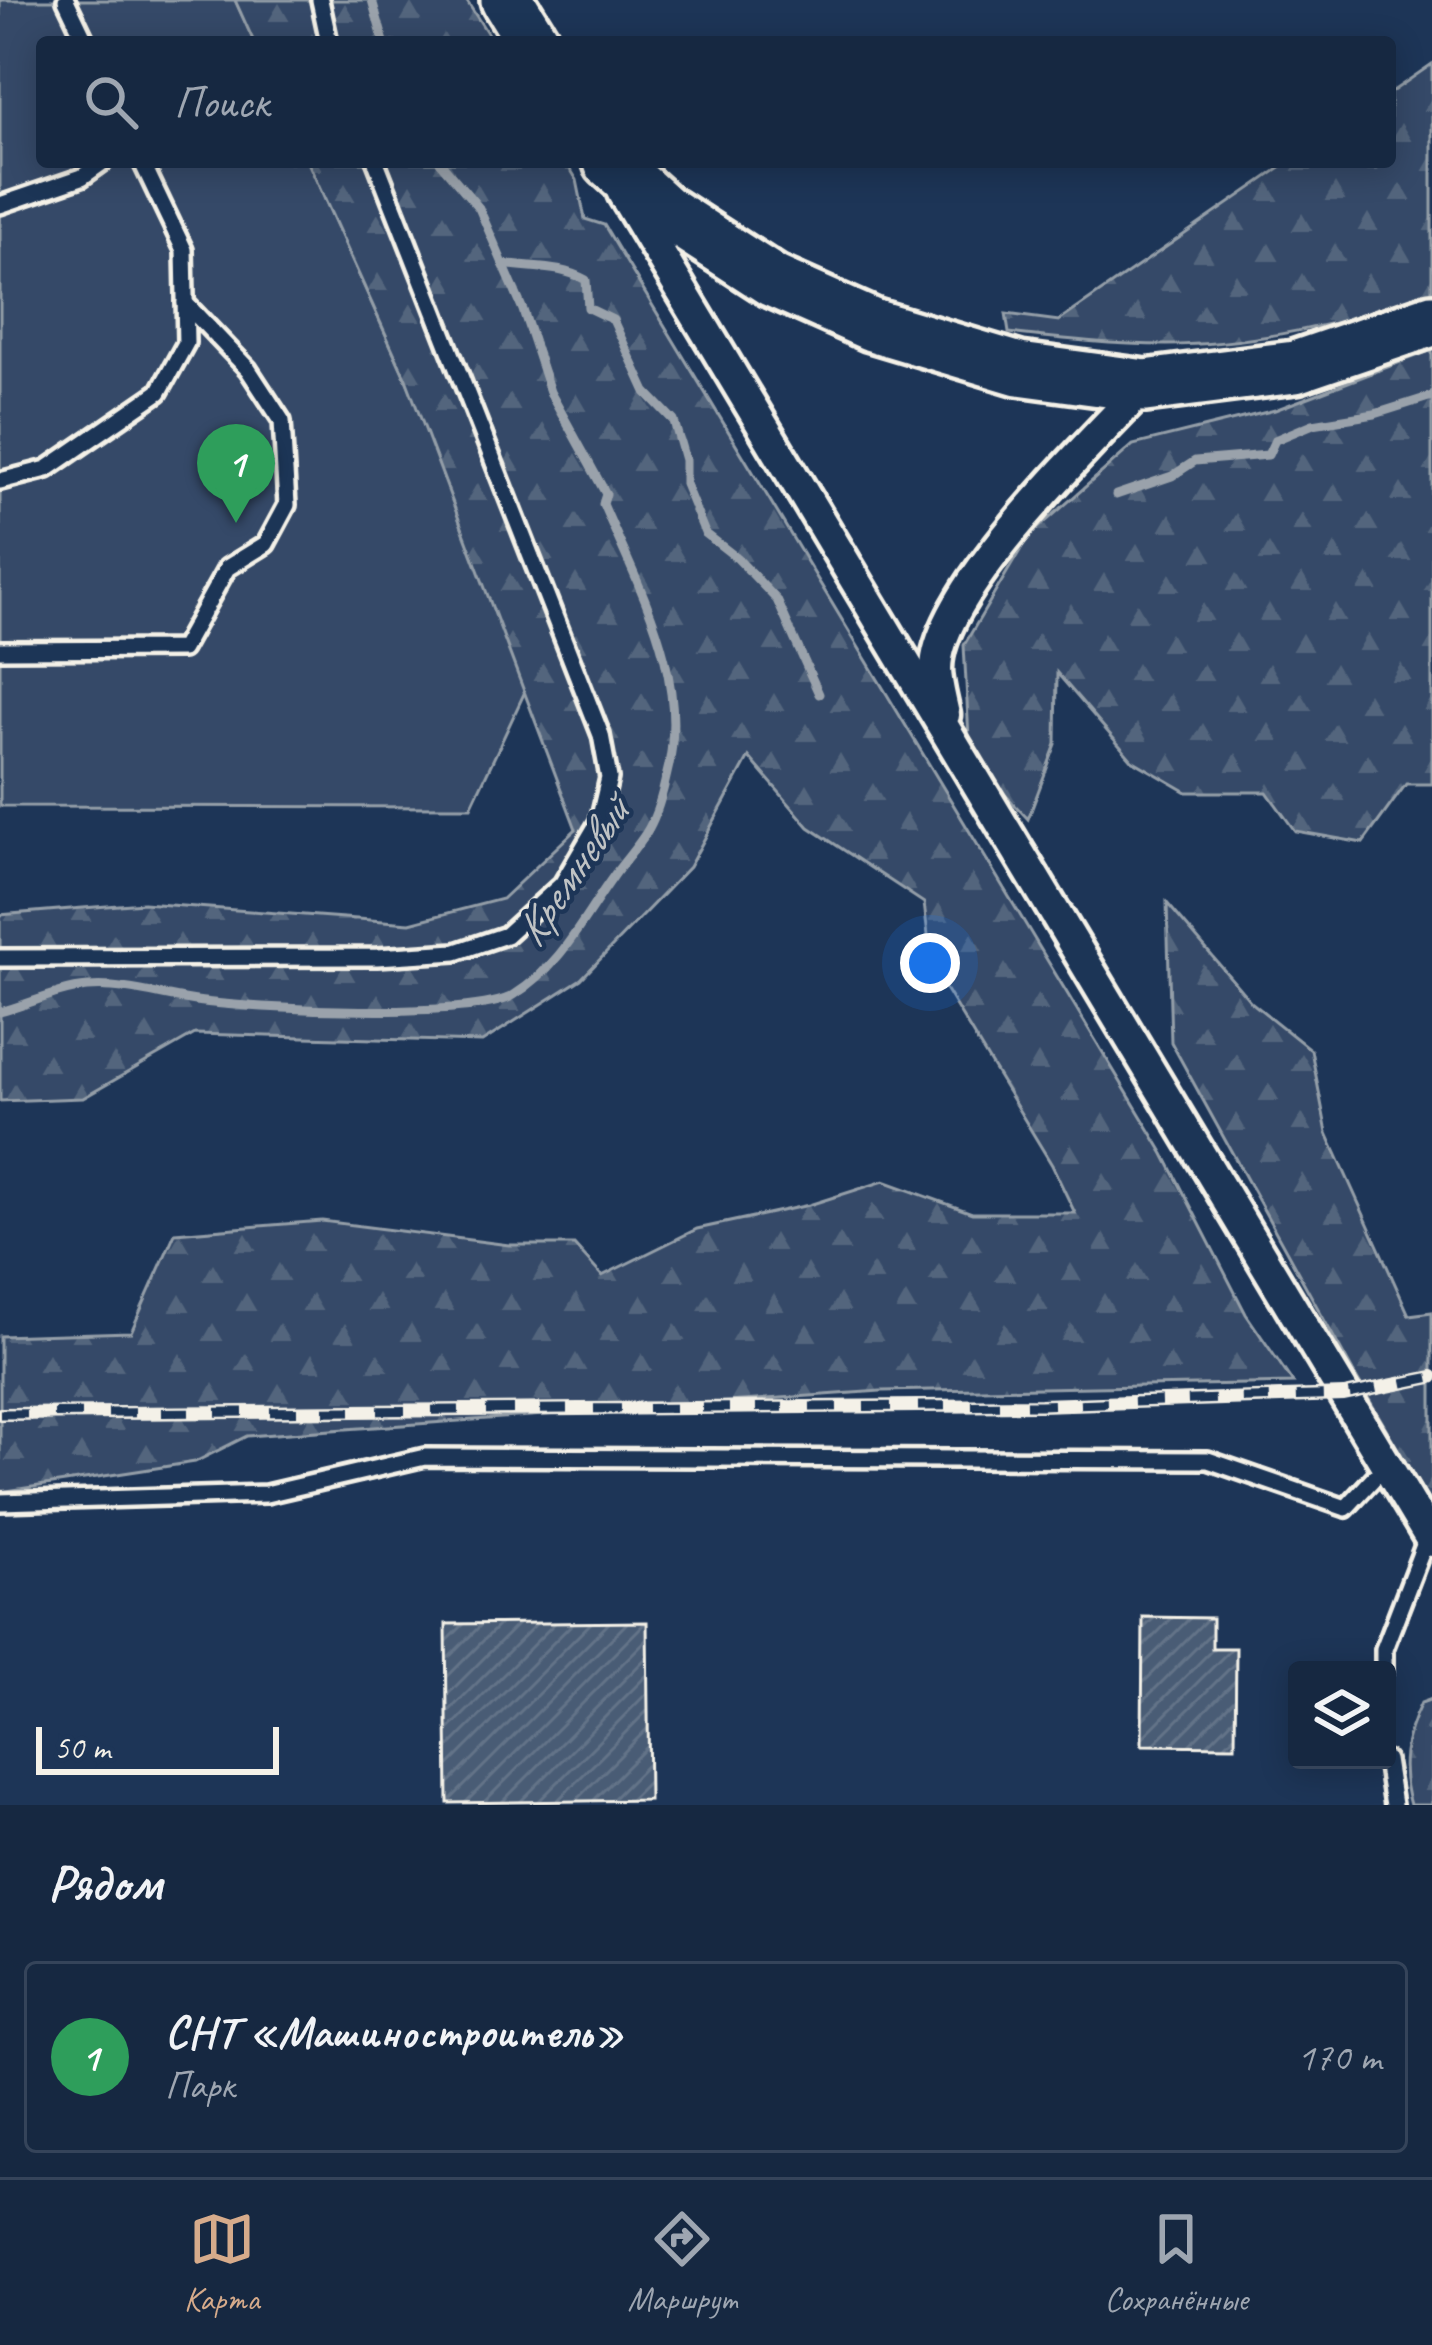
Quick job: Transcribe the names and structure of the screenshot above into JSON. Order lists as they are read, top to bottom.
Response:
{
  "water": ["Кремневый"],
  "scale_bar": "50 m",
  "page": {
    "search": "Поиск",
    "pins": "1",
    "scale": "50 m",
    "heading": "Рядом",
    "list": [
      {
        "mark": "1",
        "name": "СНТ «Машиностроитель»",
        "note": "Парк",
        "value": "170 m"
      }
    ],
    "nav": ["Карта", "Маршрут", "Сохранённые"]
  }
}
